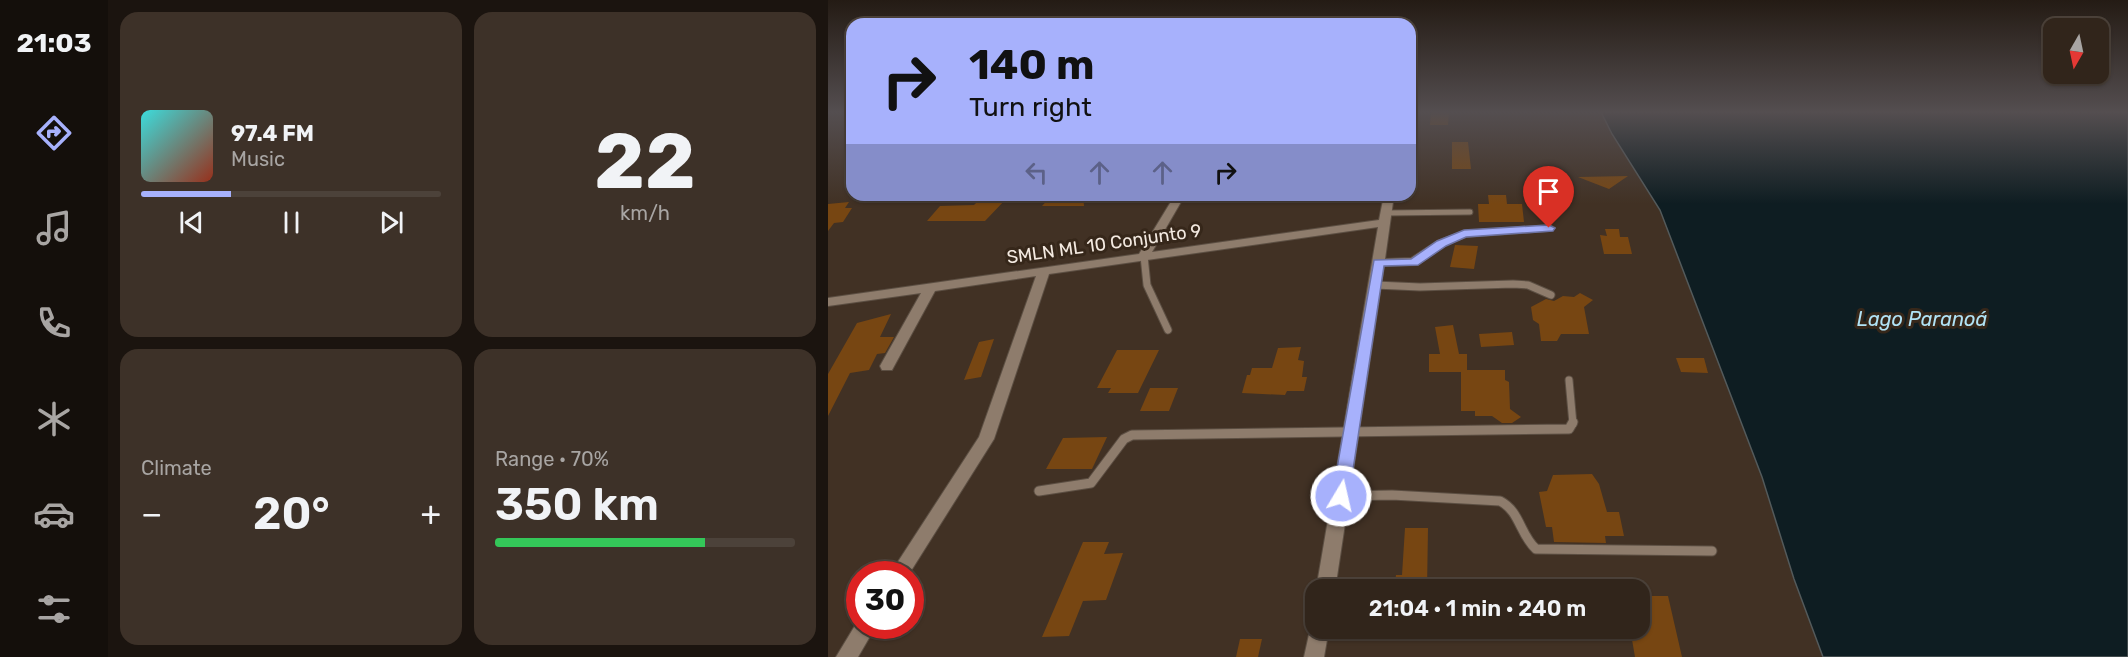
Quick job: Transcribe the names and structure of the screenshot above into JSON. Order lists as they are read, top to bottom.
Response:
{
  "streets": {
    "street": ["SMLN ML 10 Conjunto 9"]
  },
  "water": ["Lago Paranoá"],
  "north": "bottom",
  "page": {
    "tabs": "21:03",
    "tile": [
      ["22", "km/h"],
      "Climate",
      ["Range · 70%", "350 km"]
    ],
    "turn": ["140 m", "Turn right"],
    "song": ["97.4 FM", "Music"],
    "heat": ["−", "20°", "+"],
    "limit": "30",
    "trip": "21:04 · 1 min · 240 m"
  }
}
